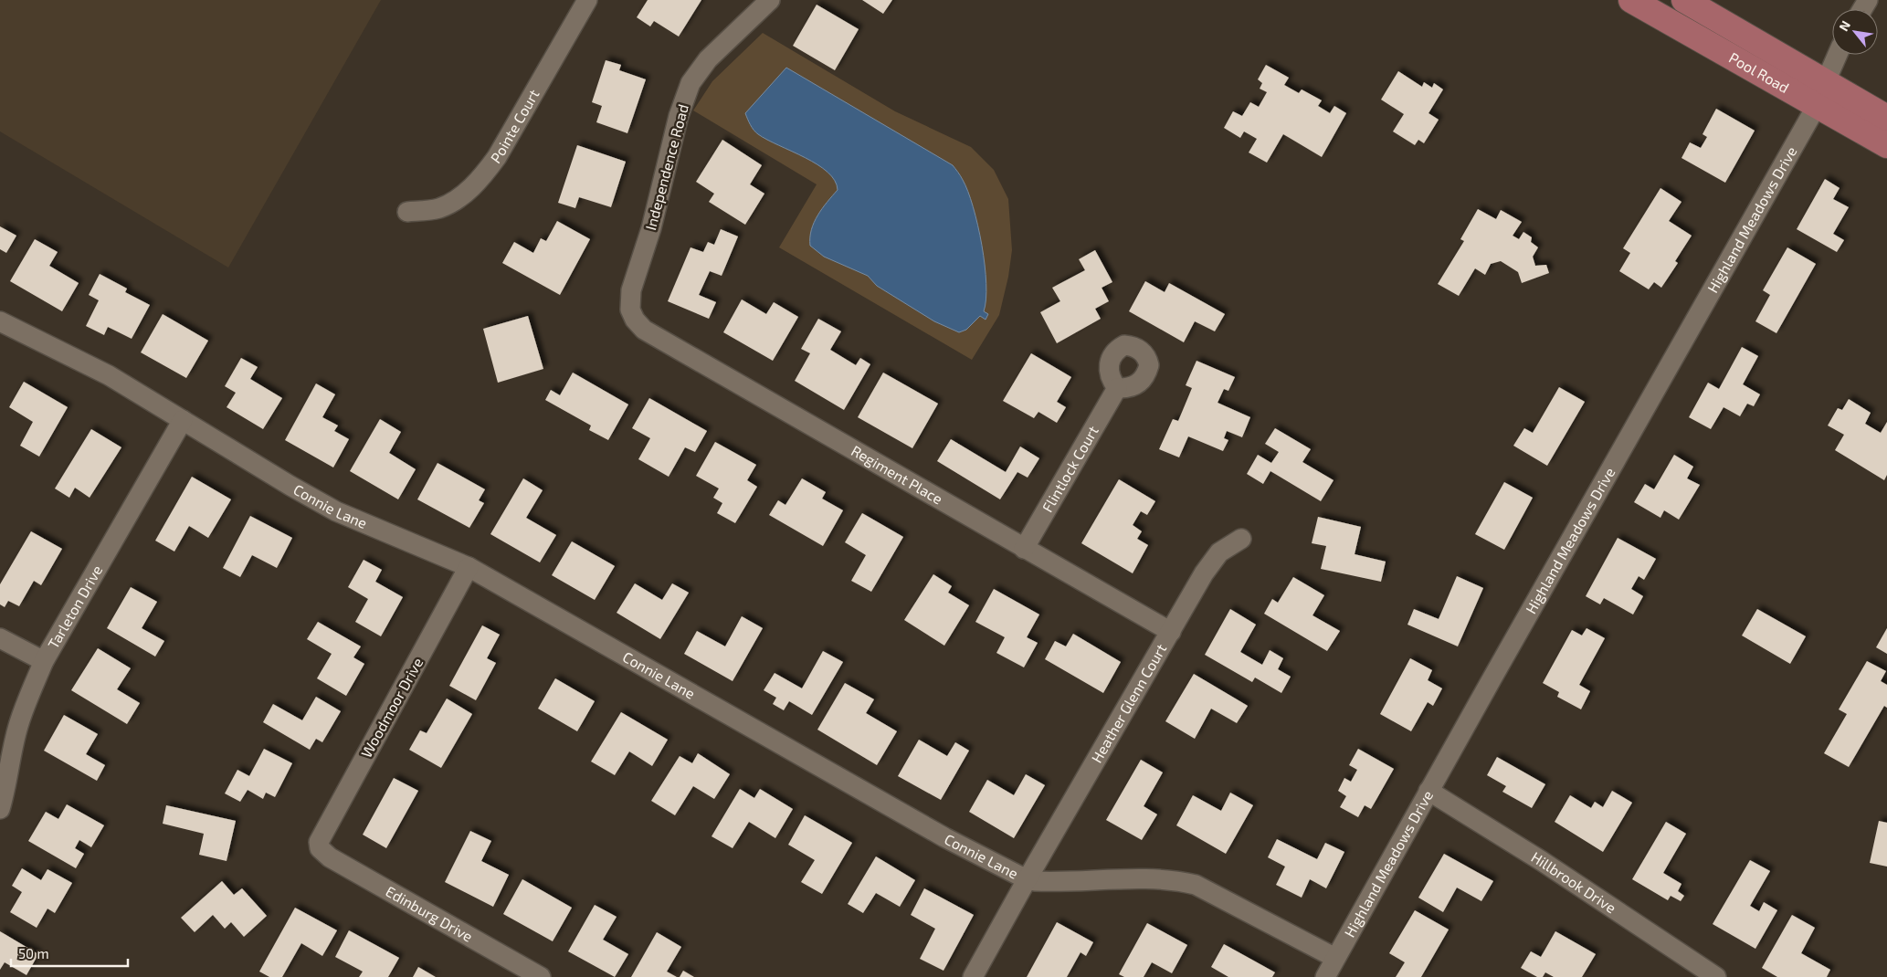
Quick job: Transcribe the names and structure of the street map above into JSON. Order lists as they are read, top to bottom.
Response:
{
  "streets": {
    "main road": ["Pool Road"],
    "street": [
      "Pointe Court",
      "Independence Road",
      "Highland Meadows Drive",
      "Flintlock Court",
      "Regiment Place",
      "Connie Lane",
      "Tarleton Drive",
      "Heather Glenn Court",
      "Woodmoor Drive",
      "Hillbrook Drive",
      "Edinburg Drive"
    ]
  },
  "crossings": [
    ["Pool Road", "Highland Meadows Drive"],
    ["Independence Road", "Regiment Place"],
    ["Highland Meadows Drive", "Connie Lane"],
    ["Highland Meadows Drive", "Hillbrook Drive"],
    ["Flintlock Court", "Regiment Place"],
    ["Regiment Place", "Heather Glenn Court"],
    ["Connie Lane", "Tarleton Drive"],
    ["Connie Lane", "Heather Glenn Court"],
    ["Connie Lane", "Woodmoor Drive"],
    ["Woodmoor Drive", "Edinburg Drive"]
  ],
  "scale_bar": "50 m",
  "north": "top left"
}
